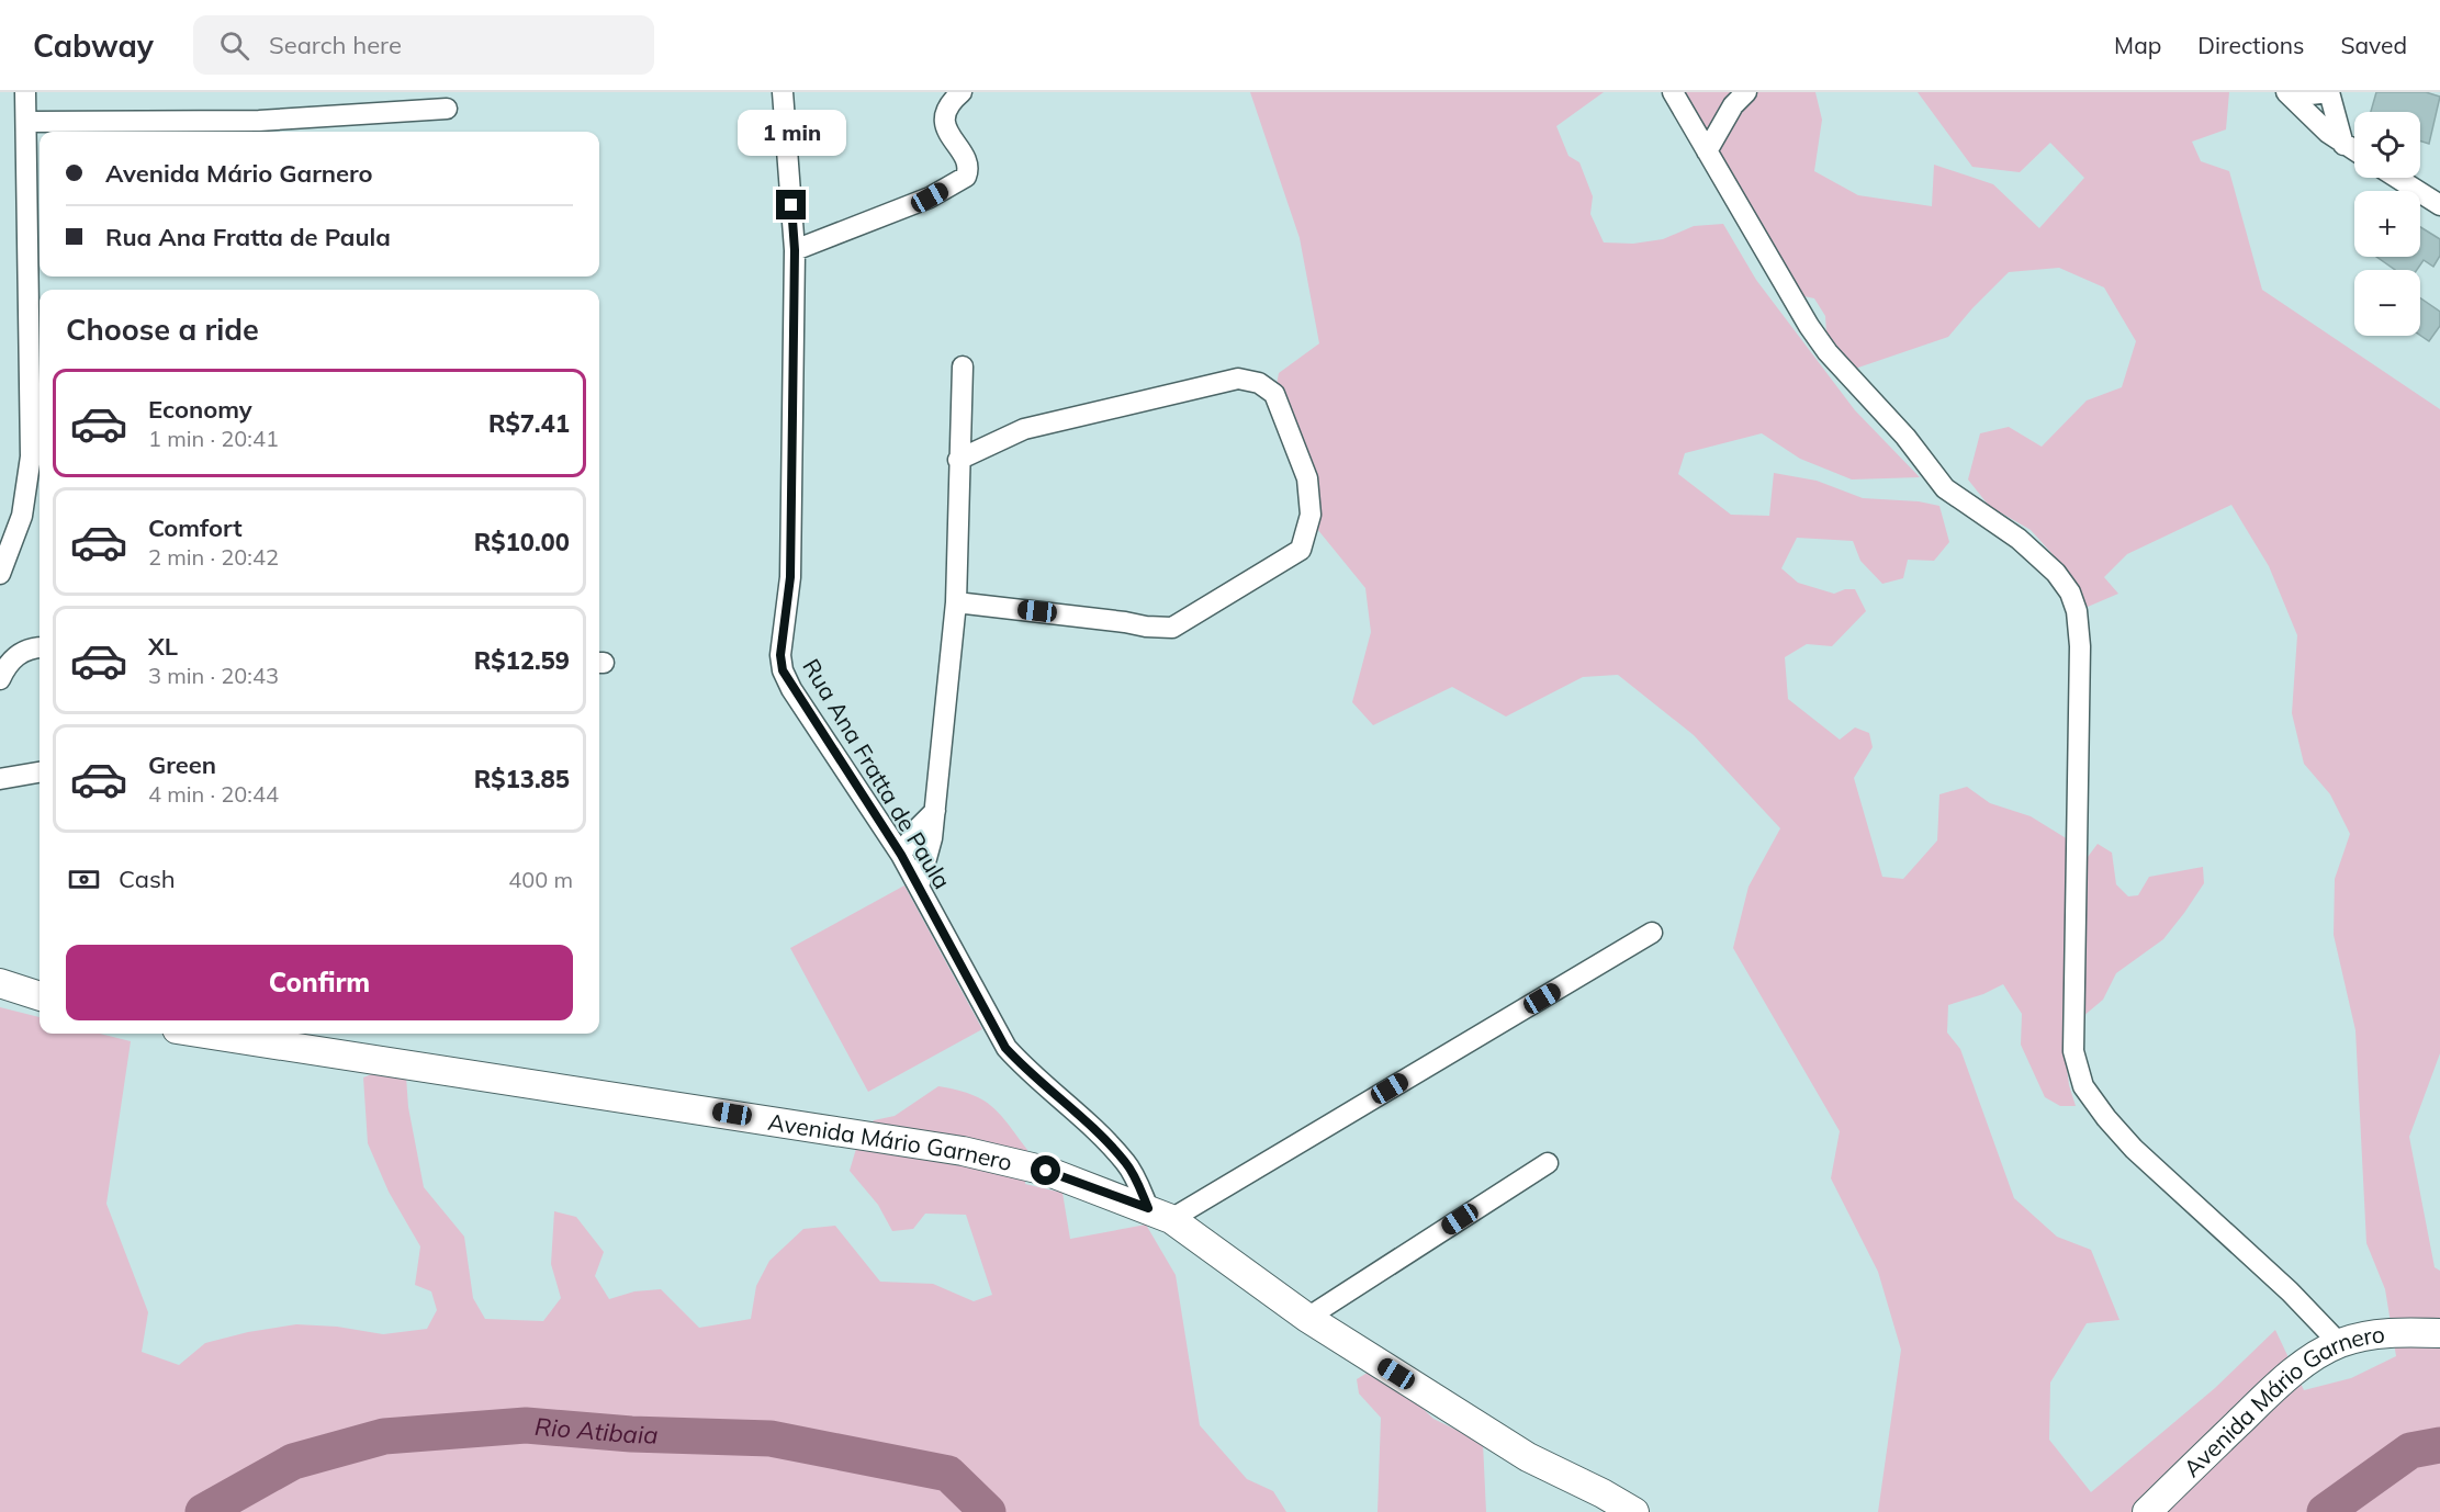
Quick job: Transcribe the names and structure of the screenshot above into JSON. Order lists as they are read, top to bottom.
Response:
{
  "streets": {
    "main road": ["Avenida Mário Garnero"],
    "street": ["Rua Ana Fratta de Paula"]
  },
  "crossings": [
    ["Rua Ana Fratta de Paula", "Avenida Mário Garnero"]
  ],
  "water": ["Rio Atibaia"],
  "page": {
    "header": "Cabway",
    "search": "Search here",
    "nav": ["Map", "Directions", "Saved"],
    "bubble": "1 min",
    "map_buttons": ["+", "−"],
    "banner": ["Avenida Mário Garnero", "Rua Ana Fratta de Paula"],
    "heading": "Choose a ride",
    "list": [
      {
        "name": "Economy",
        "note": "1 min · 20:41",
        "value": "R$7.41"
      },
      {
        "name": "Comfort",
        "note": "2 min · 20:42",
        "value": "R$10.00"
      },
      {
        "name": "XL",
        "note": "3 min · 20:43",
        "value": "R$12.59"
      },
      {
        "name": "Green",
        "note": "4 min · 20:44",
        "value": "R$13.85"
      }
    ],
    "pay": ["Cash", "400 m"],
    "buttons": "Confirm"
  }
}
